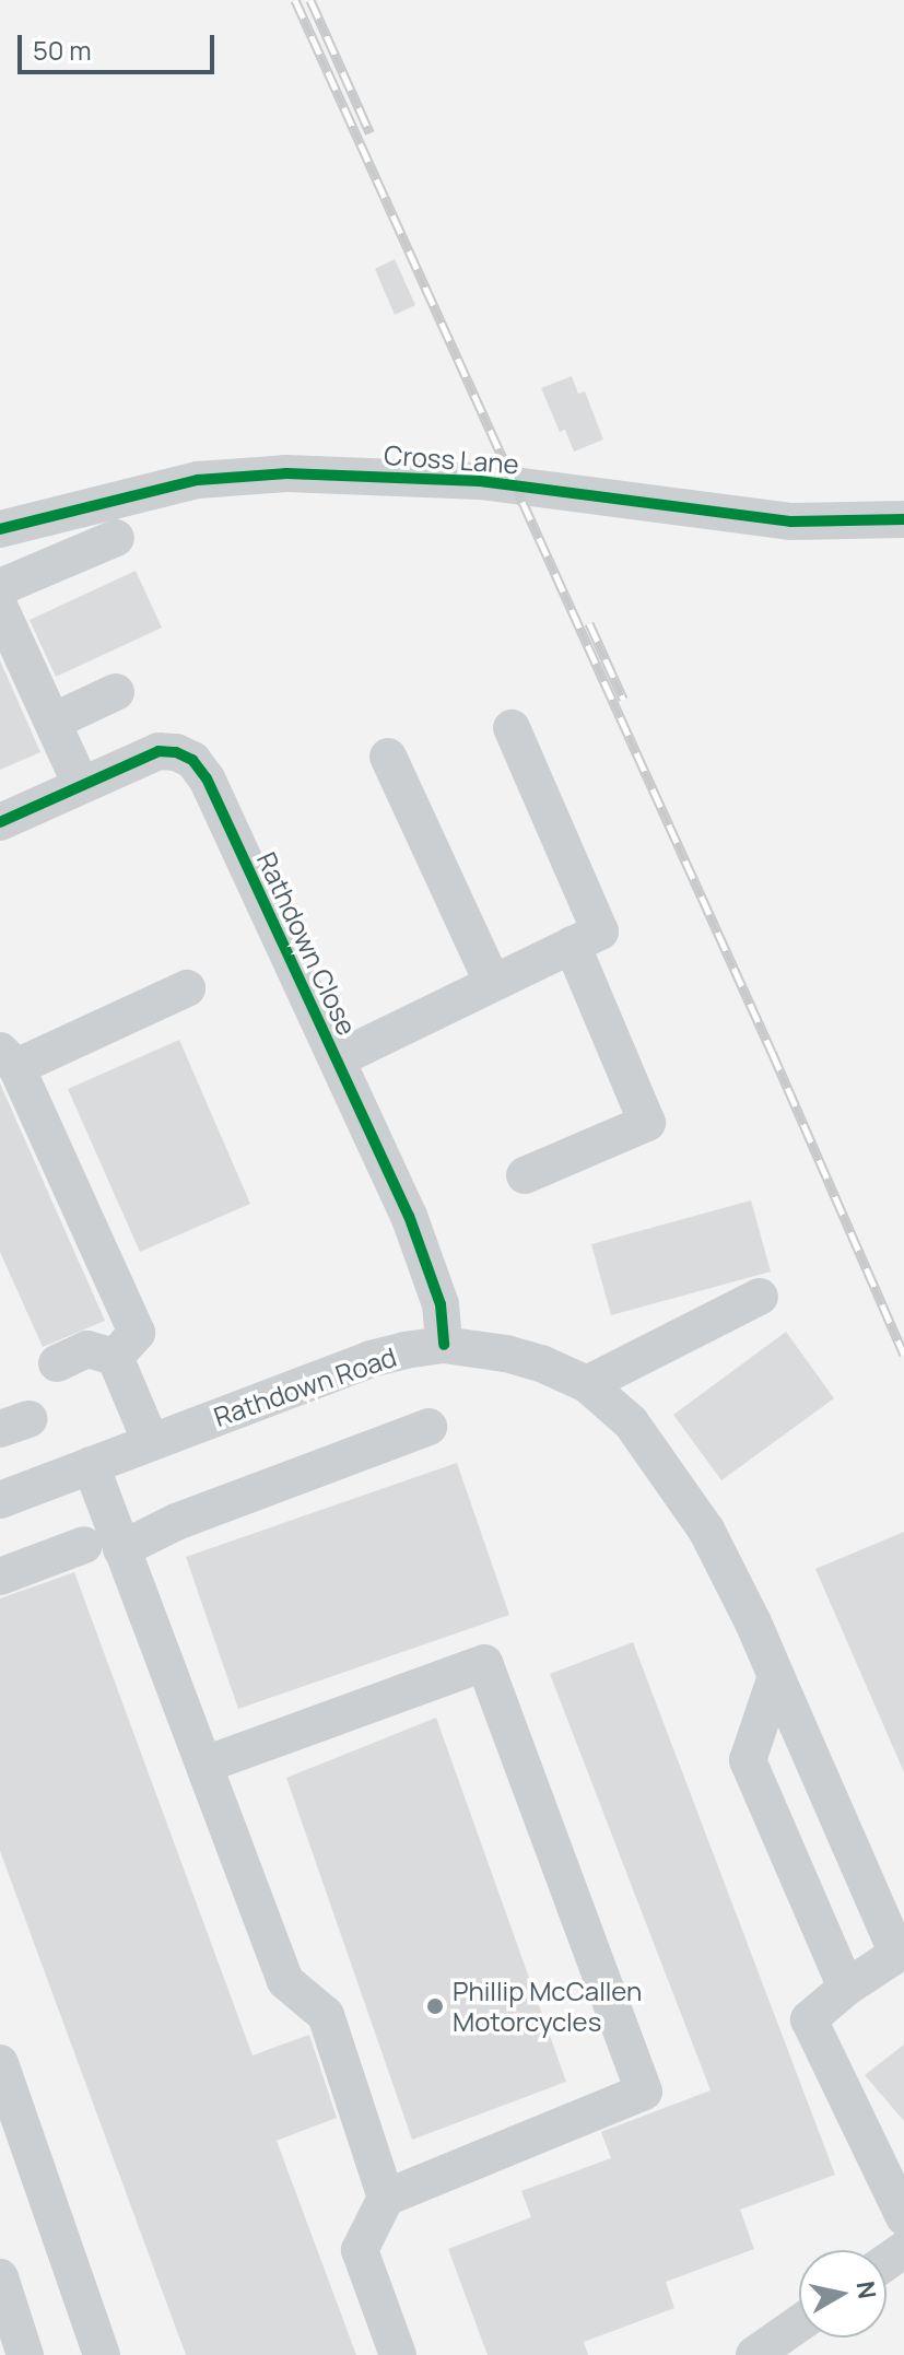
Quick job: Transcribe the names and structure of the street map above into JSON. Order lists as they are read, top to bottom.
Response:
{
  "streets": {
    "street": ["Cross Lane", "Rathdown Close", "Rathdown Road"]
  },
  "crossings": [
    ["Rathdown Close", "Rathdown Road"]
  ],
  "places": ["Phillip McCallen Motorcycles"],
  "scale_bar": "50 m",
  "north": "right"
}
